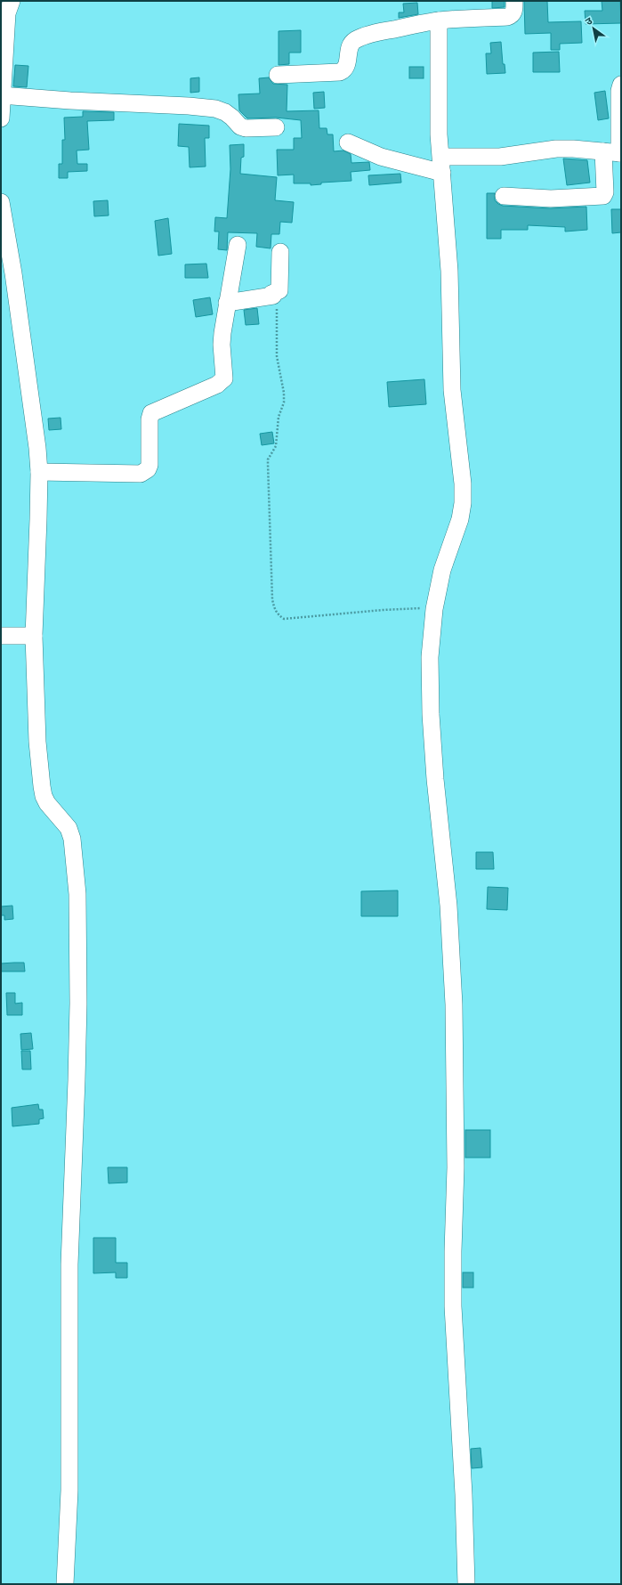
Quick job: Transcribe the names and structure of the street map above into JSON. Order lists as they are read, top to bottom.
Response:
{
  "north": "top left"
}
